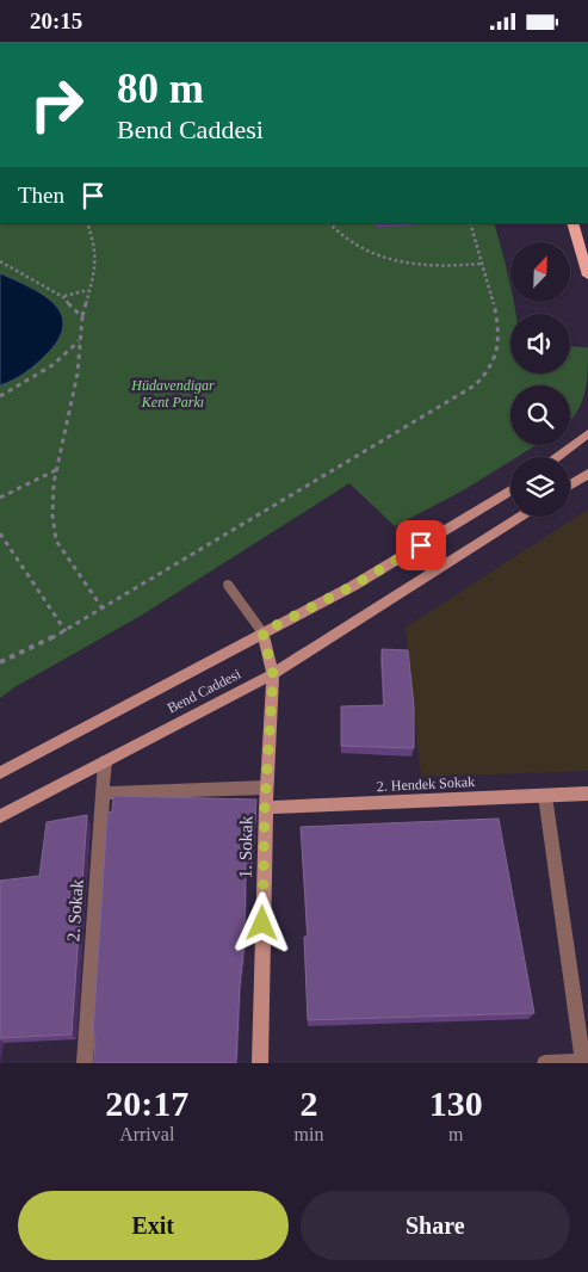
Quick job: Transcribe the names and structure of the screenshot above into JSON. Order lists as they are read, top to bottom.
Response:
{
  "streets": {
    "main road": ["Bend Caddesi", "2. Hendek Sokak", "1. Sokak"],
    "street": ["2. Sokak"]
  },
  "crossings": [
    ["Bend Caddesi", "1. Sokak"],
    ["Bend Caddesi", "2. Sokak"],
    ["2. Hendek Sokak", "1. Sokak"]
  ],
  "parks": ["Hüdavendigar Kent Parkı"],
  "north": "top right",
  "page": {
    "status": "20:15",
    "turn": ["80 m", "Bend Caddesi"],
    "then": "Then",
    "eta": [
      "20:17",
      "Arrival",
      "2",
      "min",
      "130",
      "m"
    ],
    "buttons": ["Exit", "Share"]
  }
}
